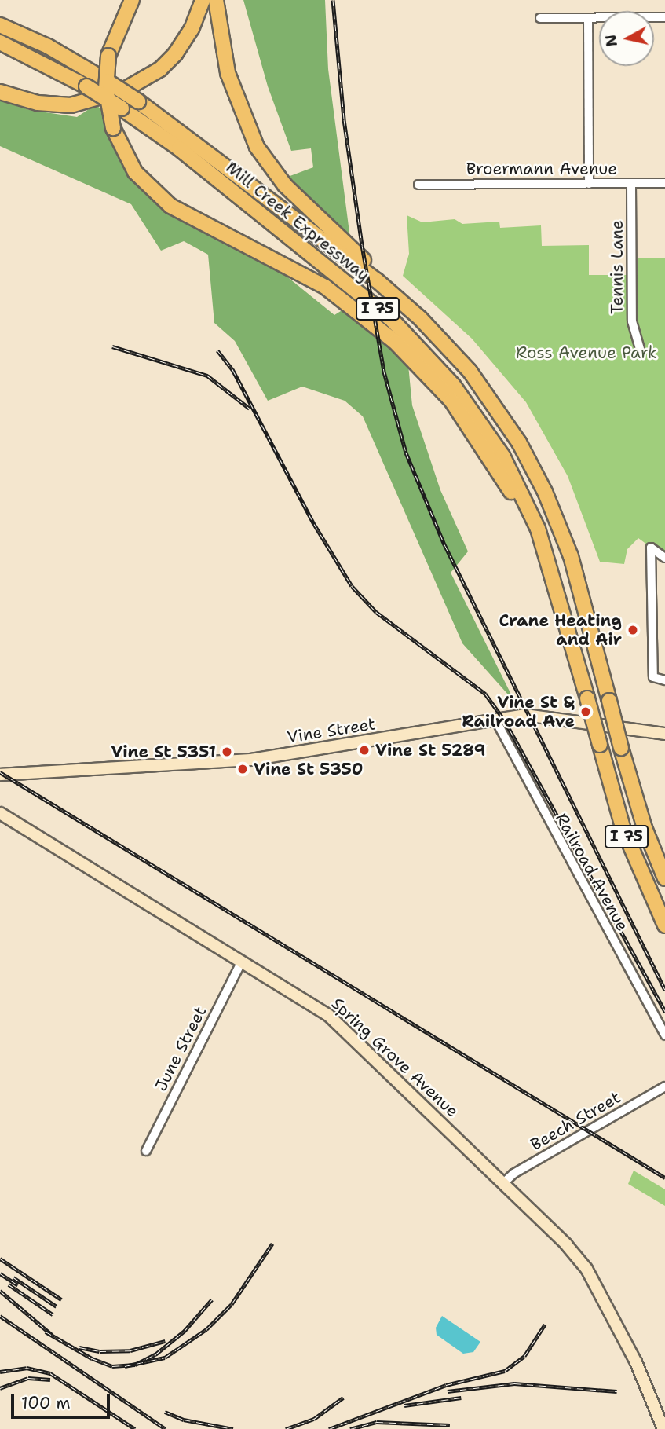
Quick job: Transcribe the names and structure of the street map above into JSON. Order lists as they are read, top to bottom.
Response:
{
  "streets": {
    "highway": ["Mill Creek Expressway", "I 75"],
    "main road": ["Vine Street", "Spring Grove Avenue"],
    "street": [
      "Broermann Avenue",
      "Tennis Lane",
      "Railroad Avenue",
      "June Street",
      "Beech Street"
    ]
  },
  "crossings": [
    ["Broermann Avenue", "Tennis Lane"],
    ["Vine Street", "Railroad Avenue"],
    ["June Street", "Spring Grove Avenue"],
    ["Spring Grove Avenue", "Beech Street"]
  ],
  "parks": ["Ross Avenue Park"],
  "places": [
    "Crane Heating and Air",
    "Vine St & Railroad Ave",
    "Vine St 5289",
    "Vine St 5351",
    "Vine St 5350"
  ],
  "scale_bar": "100 m",
  "north": "left"
}
